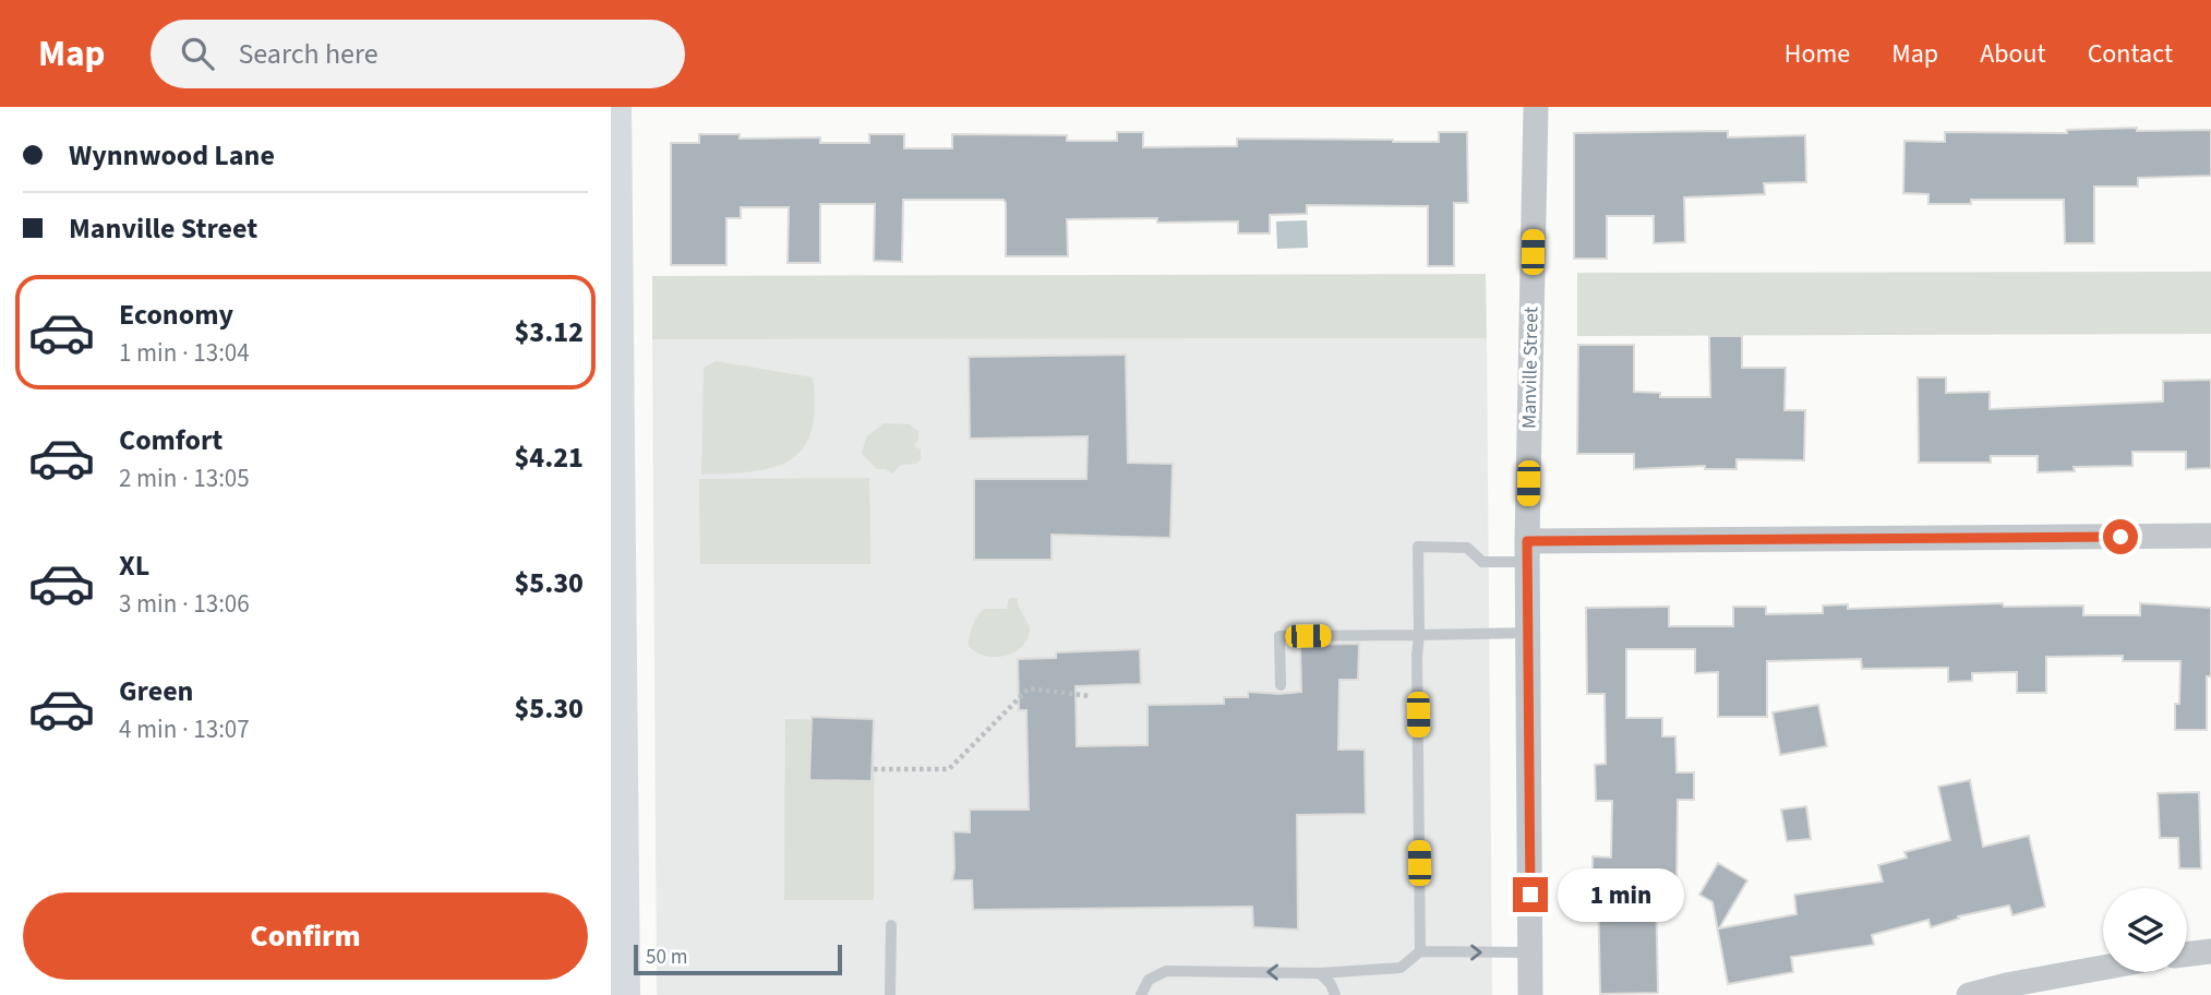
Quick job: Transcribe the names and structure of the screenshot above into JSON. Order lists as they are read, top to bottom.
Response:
{
  "streets": {
    "street": ["Manville Street"]
  },
  "scale_bar": "50 m",
  "page": {
    "header": "Map",
    "search": "Search here",
    "nav": [
      "Home",
      "Map",
      "About",
      "Contact"
    ],
    "banner": ["Wynnwood Lane", "Manville Street"],
    "list": [
      {
        "name": "Economy",
        "note": "1 min · 13:04",
        "value": "$3.12"
      },
      {
        "name": "Comfort",
        "note": "2 min · 13:05",
        "value": "$4.21"
      },
      {
        "name": "XL",
        "note": "3 min · 13:06",
        "value": "$5.30"
      },
      {
        "name": "Green",
        "note": "4 min · 13:07",
        "value": "$5.30"
      }
    ],
    "bubble": "1 min",
    "buttons": "Confirm",
    "scale": "50 m"
  }
}
